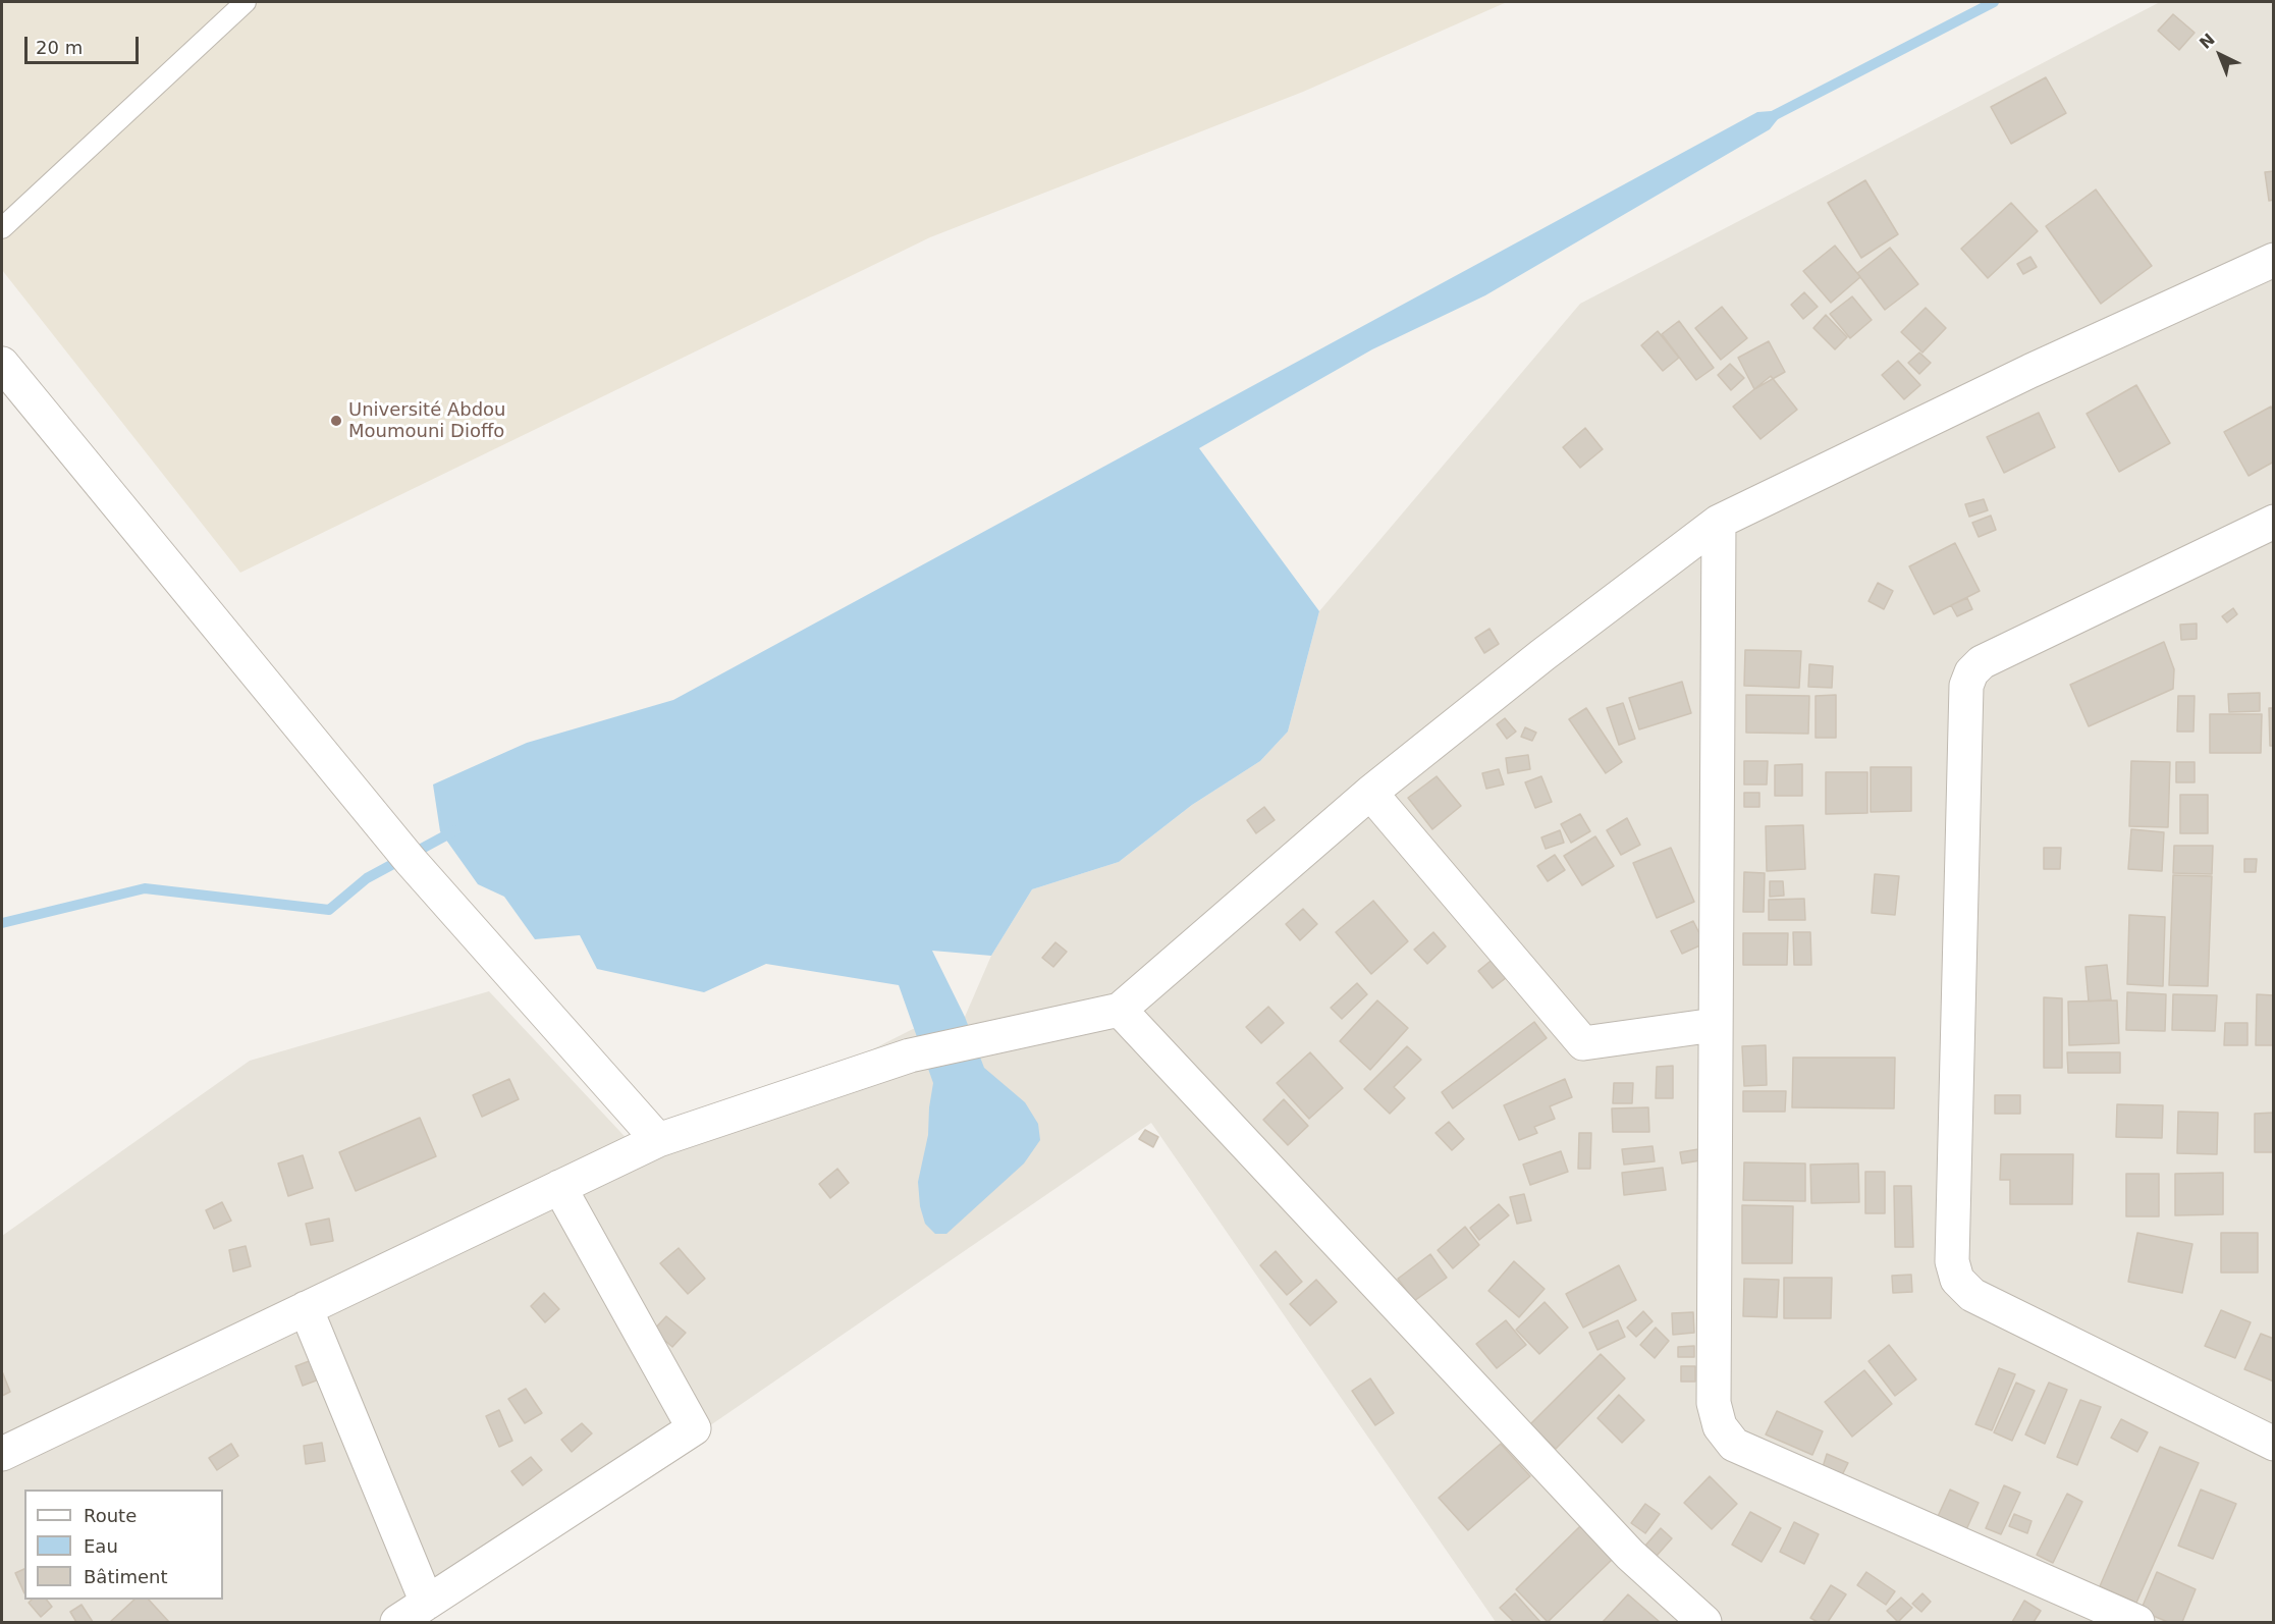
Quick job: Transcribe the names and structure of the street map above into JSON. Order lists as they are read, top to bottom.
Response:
{
  "places": ["Université Abdou Moumouni Dioffo"],
  "legend": ["Route", "Eau", "Bâtiment"],
  "scale_bar": "20 m",
  "north": "top left"
}
